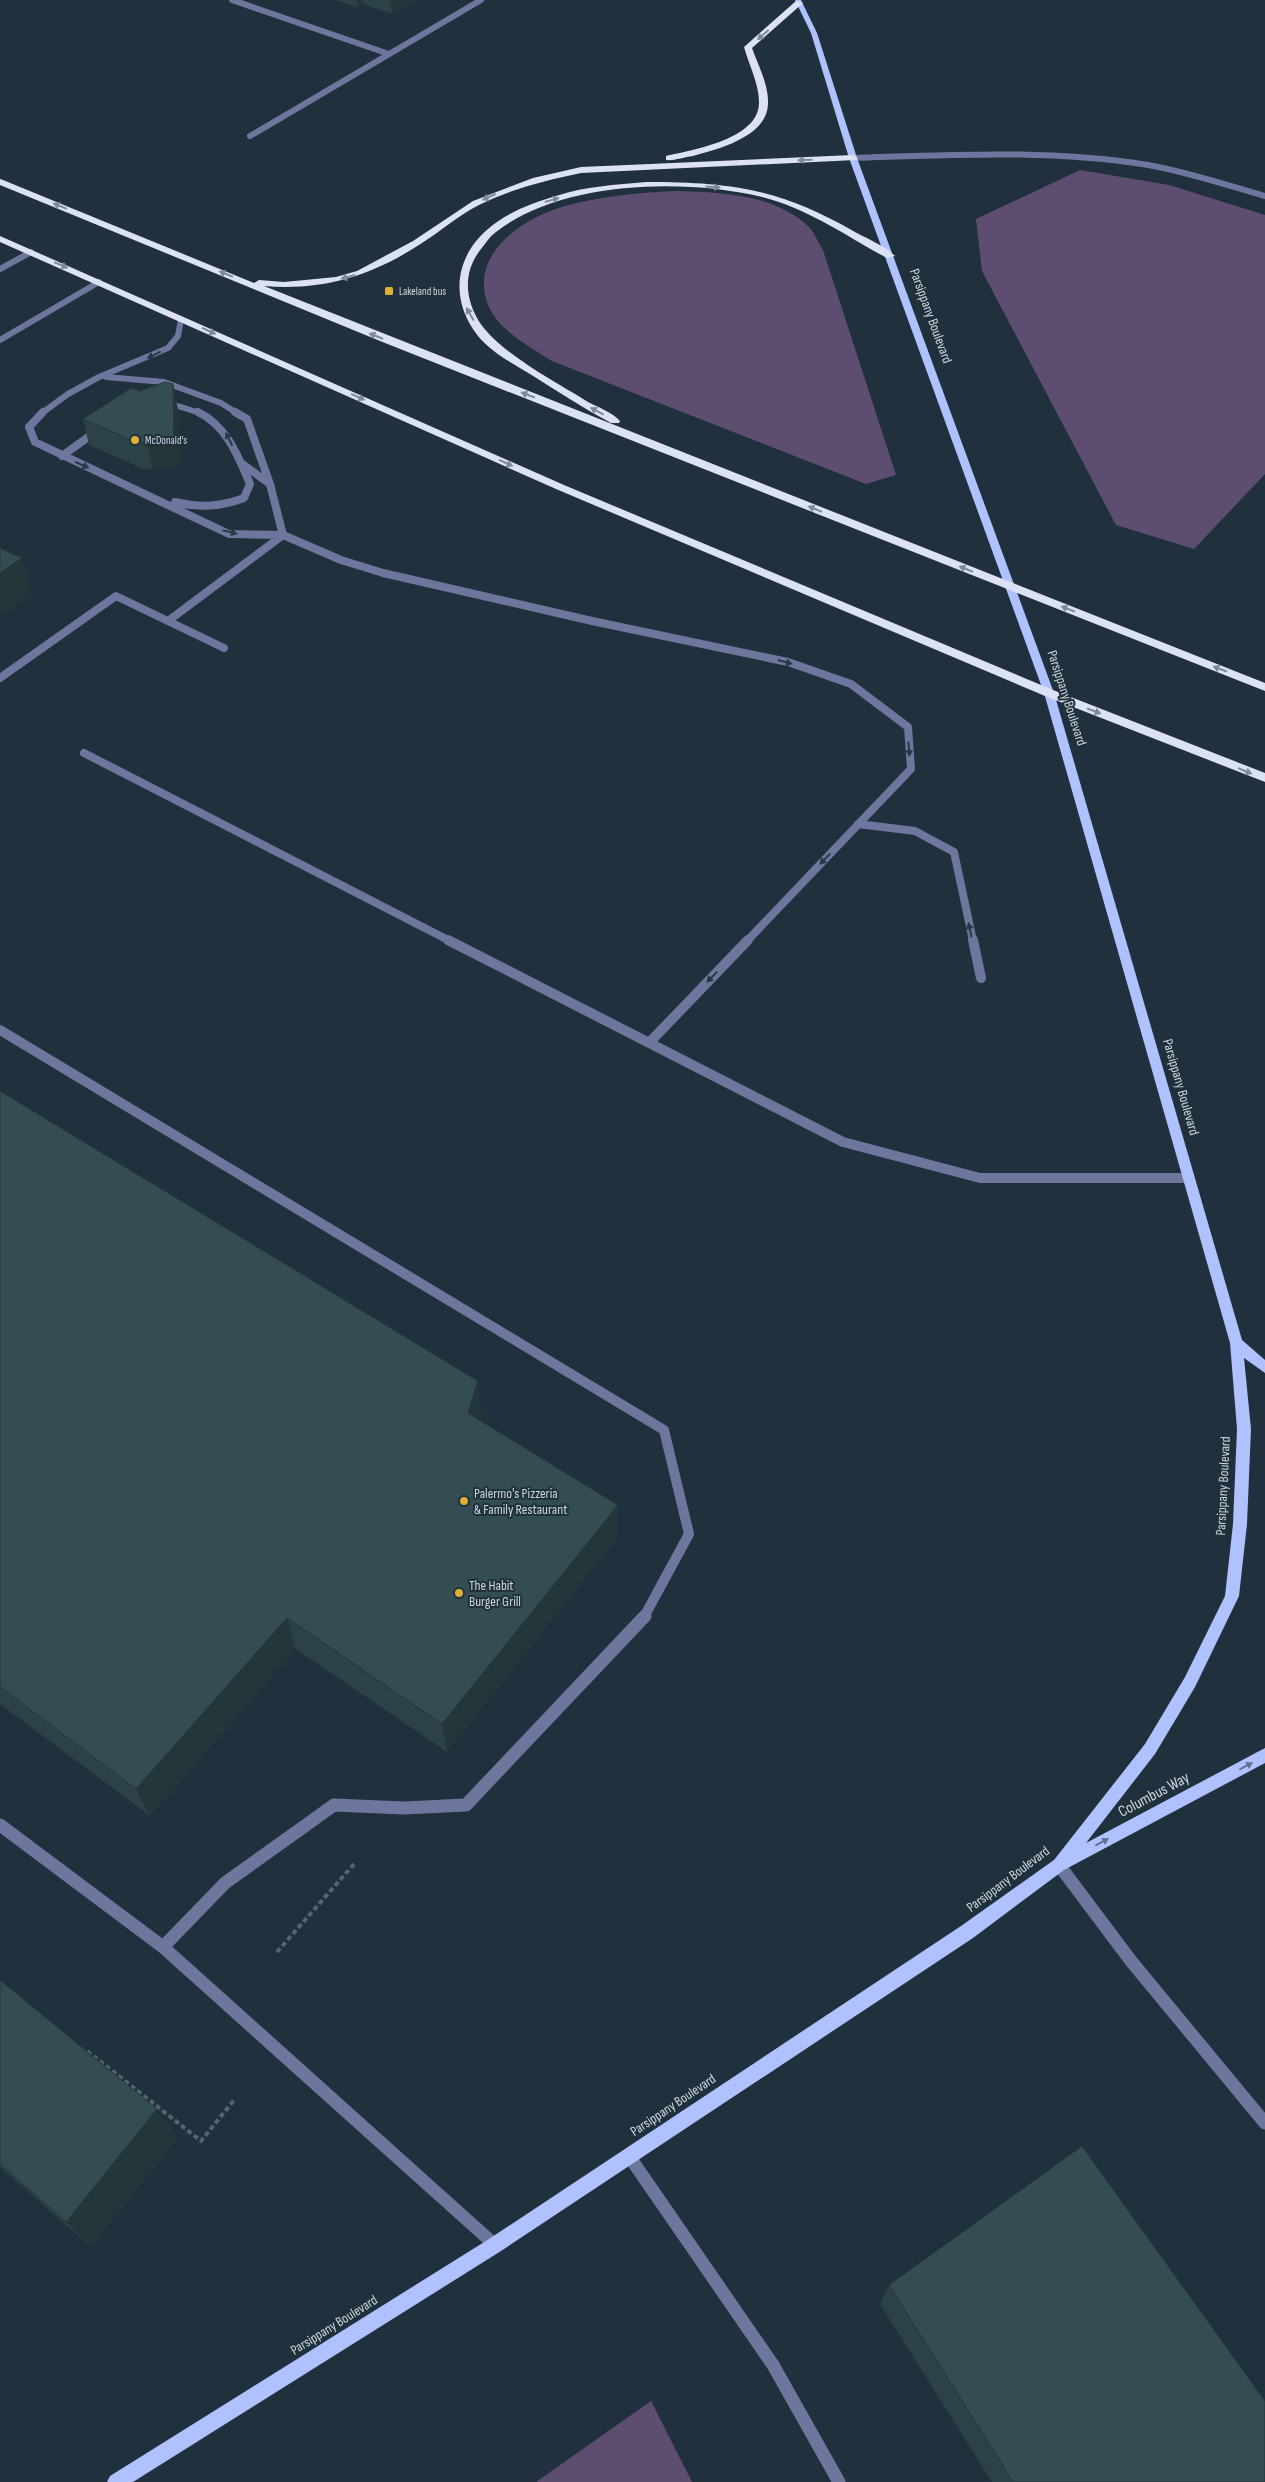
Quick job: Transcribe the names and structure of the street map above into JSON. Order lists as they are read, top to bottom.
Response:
{
  "streets": {
    "main road": ["Parsippany Boulevard", "Columbus Way"]
  },
  "crossings": [
    ["Parsippany Boulevard", "Columbus Way"]
  ],
  "one_way": ["Columbus Way"],
  "places": {
    "transit": ["Lakeland bus"],
    "other": ["McDonald's", "Palermo's Pizzeria & Family Restaurant", "The Habit Burger Grill"]
  }
}
